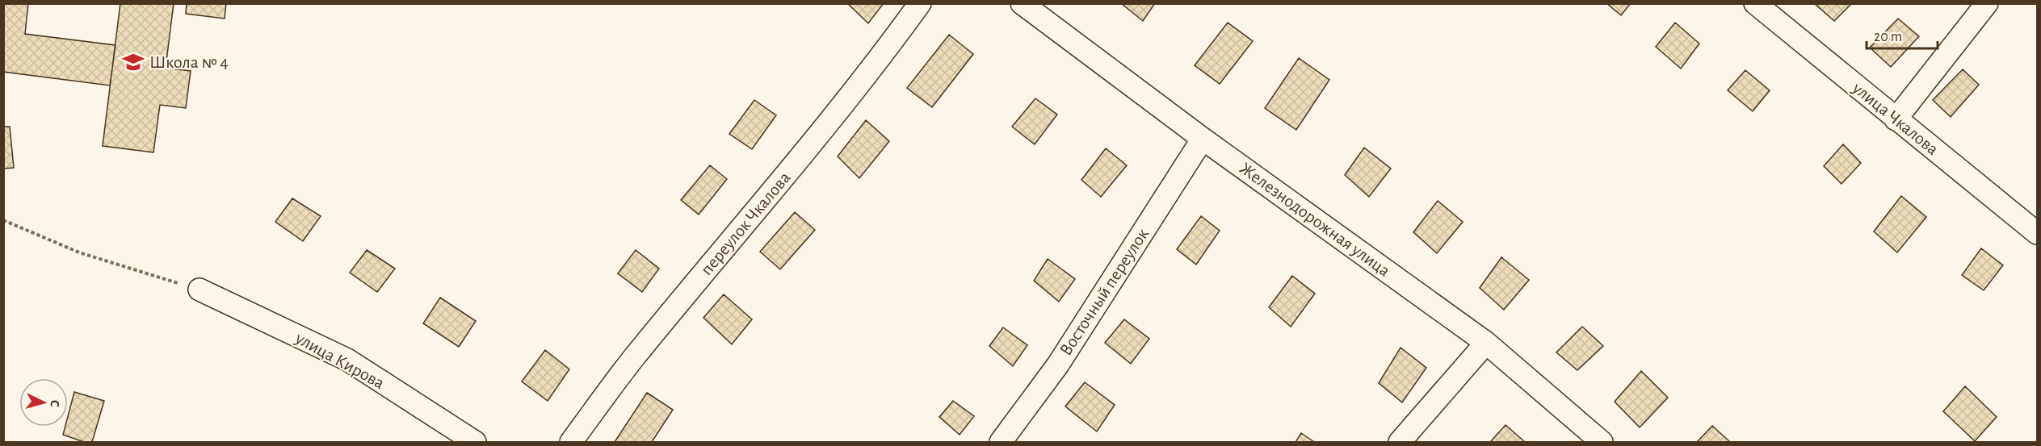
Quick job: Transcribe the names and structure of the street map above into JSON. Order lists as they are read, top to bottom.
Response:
{
  "streets": {
    "street": [
      "улица Чкалова",
      "Железнодорожная улица",
      "переулок Чкалова",
      "Восточный переулок",
      "улица Кирова"
    ]
  },
  "crossings": [
    ["Железнодорожная улица", "Восточный переулок"]
  ],
  "places": {
    "school or university": ["Школа № 4"]
  },
  "scale_bar": "20 m",
  "north": "right"
}
